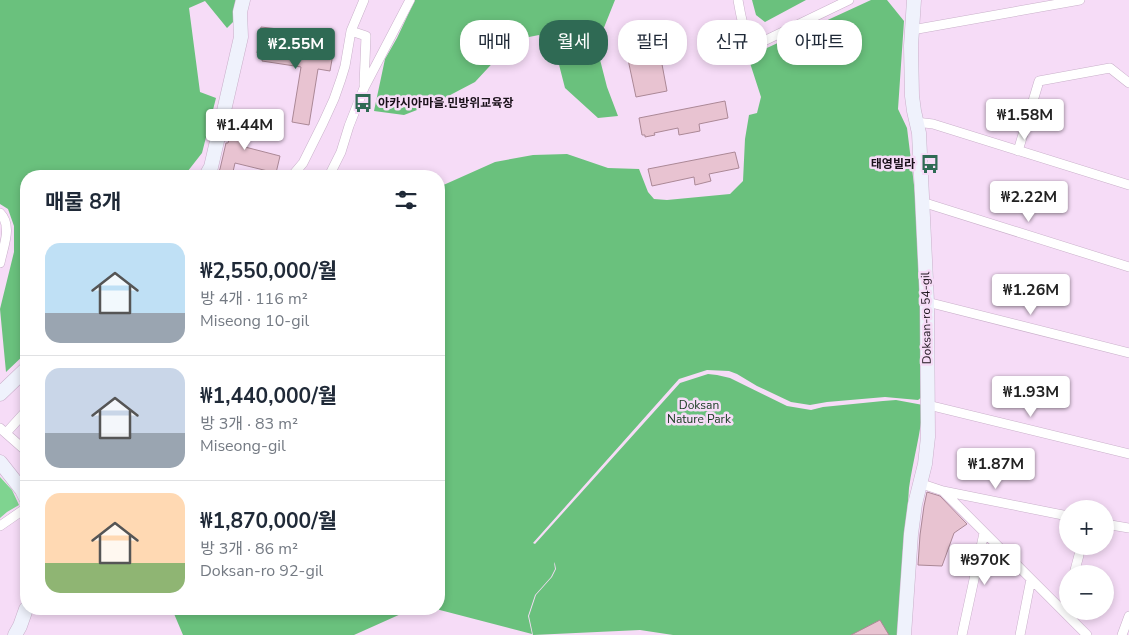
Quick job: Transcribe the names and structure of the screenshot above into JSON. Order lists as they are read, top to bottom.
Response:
{
  "streets": {
    "street": ["Doksan-ro 54-gil"]
  },
  "parks": ["Doksan Nature Park"],
  "places": {
    "bus stop": ["아카시아마을.민방위교육장", "태영빌라"]
  },
  "page": {
    "chip": [
      "매매",
      "월세",
      "필터",
      "신규",
      "아파트"
    ],
    "price": [
      "₩2.55M",
      "₩1.58M",
      "₩1.44M",
      "₩2.22M",
      "₩1.26M",
      "₩1.93M",
      "₩1.87M",
      "₩970K"
    ],
    "heading": "매물 8개",
    "list": [
      {
        "name": "₩2,550,000/월",
        "note": "방 4개 · 116 m² · Miseong 10-gil"
      },
      {
        "name": "₩1,440,000/월",
        "note": "방 3개 · 83 m² · Miseong-gil"
      },
      {
        "name": "₩1,870,000/월",
        "note": "방 3개 · 86 m² · Doksan-ro 92-gil"
      }
    ],
    "map_buttons": ["+", "−"]
  }
}
